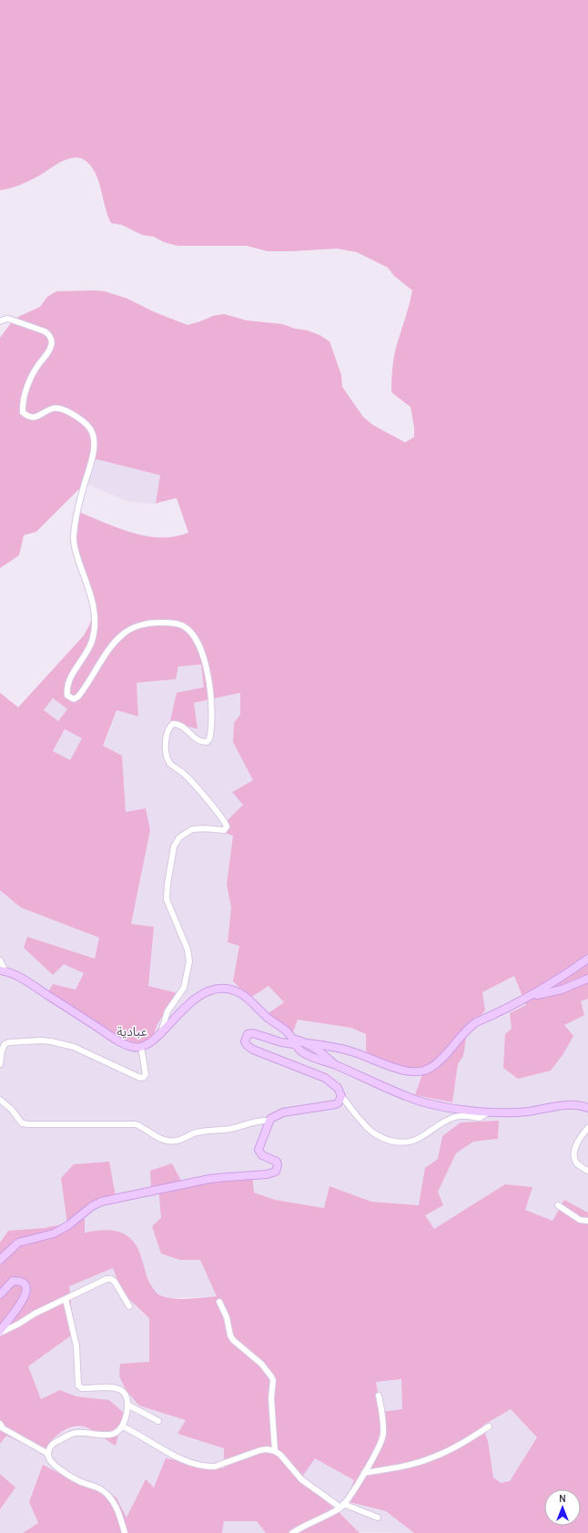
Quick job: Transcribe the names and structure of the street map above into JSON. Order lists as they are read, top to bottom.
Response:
{
  "districts": ["عبادية"],
  "north": "top"
}
